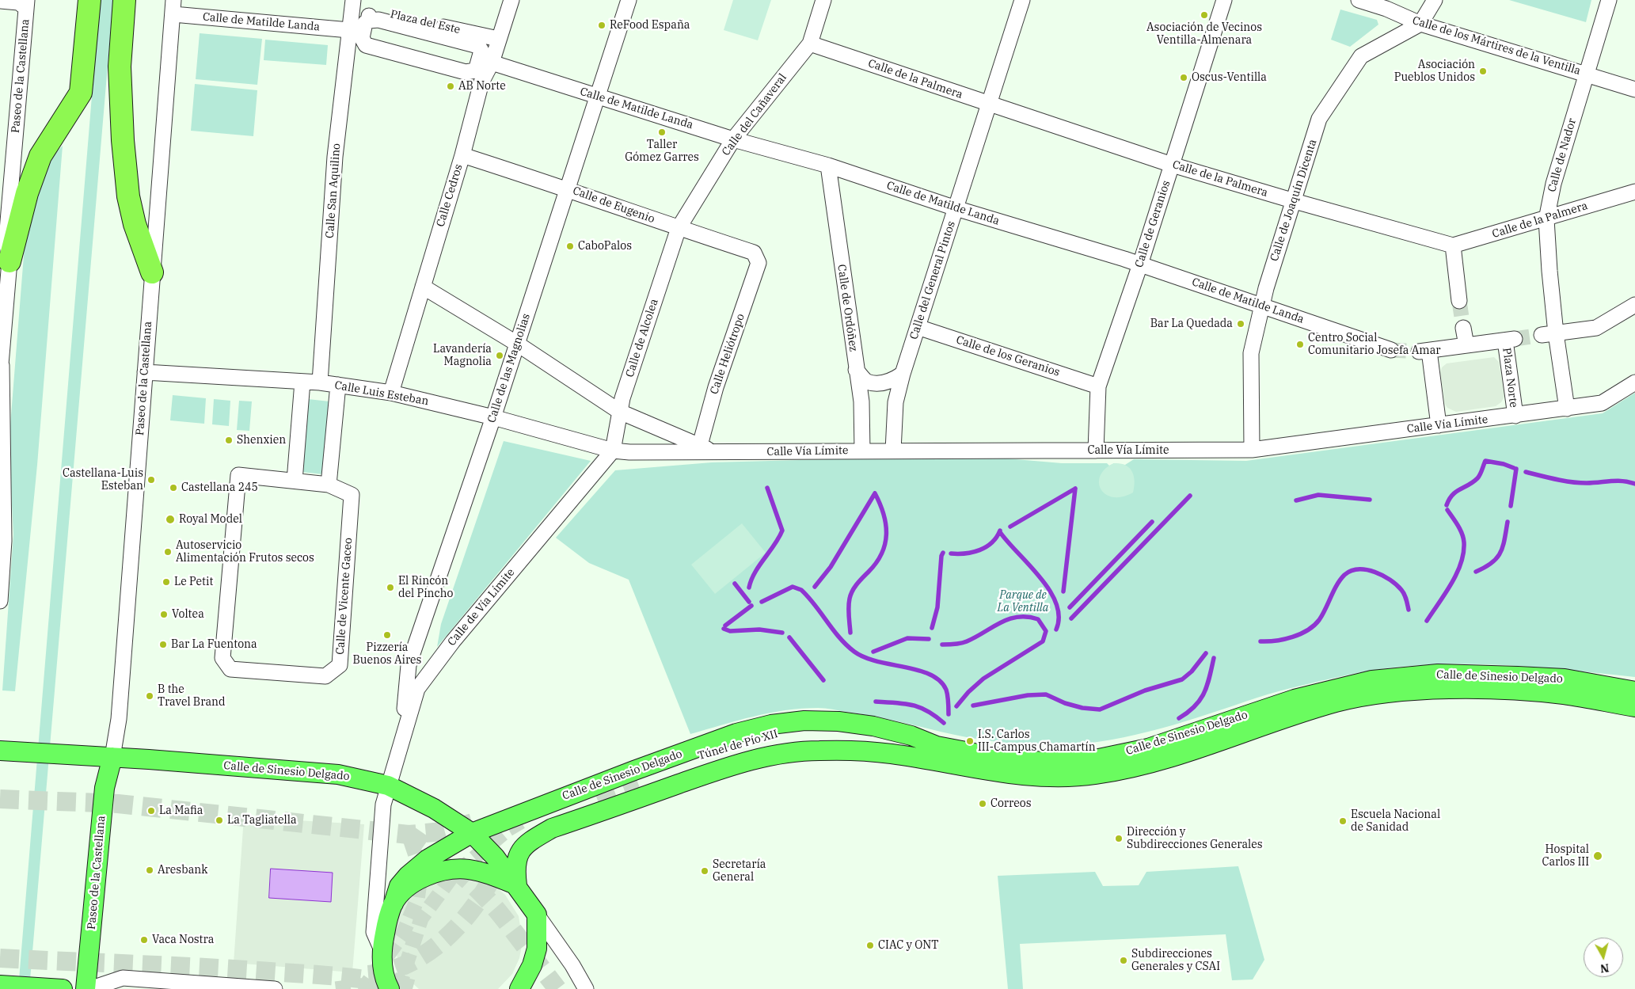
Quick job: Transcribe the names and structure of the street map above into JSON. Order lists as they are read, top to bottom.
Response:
{
  "streets": {
    "main road": ["Paseo de la Castellana", "Calle de Sinesio Delgado", "Túnel de Pío XII"],
    "street": [
      "Calle de Matilde Landa",
      "Plaza del Este",
      "Calle de los Mártires de la Ventilla",
      "Calle de la Palmera",
      "Calle del Cañaveral",
      "Calle de Nador",
      "Calle San Aquilino",
      "Calle Cedros",
      "Calle de Joaquín Dicenta",
      "Calle de Eugenio",
      "Calle de Geranios",
      "Calle del General Pintos",
      "Calle de Ordóñez",
      "Calle de Alcolea",
      "Calle Heliótropo",
      "Calle de los Geranios",
      "Calle de las Magnolias",
      "Plaza Norte",
      "Calle Luis Esteban",
      "Calle Vía Límite",
      "Calle de Vicente Gaceo",
      "Calle de Vía Límite"
    ]
  },
  "crossings": [
    ["Calle de Matilde Landa", "Paseo de la Castellana"],
    ["Calle de Matilde Landa", "Calle del Cañaveral"],
    ["Calle de Matilde Landa", "Calle San Aquilino"],
    ["Calle de Matilde Landa", "Calle Cedros"],
    ["Calle de Matilde Landa", "Calle de Joaquín Dicenta"],
    ["Calle de Matilde Landa", "Calle de Geranios"],
    ["Calle de Matilde Landa", "Calle del General Pintos"],
    ["Calle de Matilde Landa", "Calle de Ordóñez"],
    ["Calle de Matilde Landa", "Calle de las Magnolias"],
    ["Plaza del Este", "Calle San Aquilino"],
    ["Plaza del Este", "Calle Cedros"],
    ["Calle de los Mártires de la Ventilla", "Calle de Nador"],
    ["Calle de los Mártires de la Ventilla", "Calle de Joaquín Dicenta"],
    ["Paseo de la Castellana", "Calle Luis Esteban"],
    ["Paseo de la Castellana", "Calle de Sinesio Delgado"],
    ["Calle de la Palmera", "Calle del Cañaveral"],
    ["Calle de la Palmera", "Calle de Nador"],
    ["Calle de la Palmera", "Calle de Joaquín Dicenta"],
    ["Calle de la Palmera", "Calle de Geranios"],
    ["Calle de la Palmera", "Calle del General Pintos"],
    ["Calle del Cañaveral", "Calle de Eugenio"],
    ["Calle del Cañaveral", "Calle de Alcolea"],
    ["Calle de Nador", "Calle Vía Límite"],
    ["Calle San Aquilino", "Calle Luis Esteban"],
    ["Calle Cedros", "Calle de Eugenio"],
    ["Calle Cedros", "Calle Luis Esteban"],
    ["Calle de Joaquín Dicenta", "Calle Vía Límite"],
    ["Calle de Eugenio", "Calle de Alcolea"],
    ["Calle de Eugenio", "Calle Heliótropo"],
    ["Calle de Eugenio", "Calle de las Magnolias"],
    ["Calle de Geranios", "Calle de los Geranios"],
    ["Calle de Geranios", "Calle Vía Límite"],
    ["Calle del General Pintos", "Calle de los Geranios"],
    ["Calle del General Pintos", "Calle Vía Límite"],
    ["Calle de Ordóñez", "Calle Vía Límite"],
    ["Calle de Alcolea", "Calle Luis Esteban"],
    ["Calle de Alcolea", "Calle Vía Límite"],
    ["Calle de Alcolea", "Calle de Vía Límite"],
    ["Calle de las Magnolias", "Calle Luis Esteban"],
    ["Calle de las Magnolias", "Calle de Vía Límite"],
    ["Plaza Norte", "Calle Vía Límite"],
    ["Calle Luis Esteban", "Calle Vía Límite"],
    ["Calle Luis Esteban", "Calle de Vía Límite"],
    ["Calle Vía Límite", "Calle de Vía Límite"],
    ["Calle de Vía Límite", "Calle de Sinesio Delgado"],
    ["Calle de Sinesio Delgado", "Túnel de Pío XII"]
  ],
  "parks": ["Parque de La Ventilla"],
  "places": [
    "Asociación de Vecinos Ventilla-Almenara",
    "ReFood España",
    "Asociación Pueblos Unidos",
    "Oscus-Ventilla",
    "AB Norte",
    "Taller Gómez Garres",
    "CaboPalos",
    "Bar La Quedada",
    "Centro Social Comunitario Josefa Amar",
    "Lavandería Magnolia",
    "Shenxien",
    "Castellana-Luis Esteban",
    "Castellana 245",
    "Royal Model",
    "Autoservicio Alimentación Frutos secos",
    "Le Petit",
    "El Rincón del Pincho",
    "Voltea",
    "Pizzería Buenos Aires",
    "Bar La Fuentona",
    "B the Travel Brand",
    "I.S. Carlos III-Campus Chamartín",
    "Correos",
    "La Mafia",
    "La Tagliatella",
    "Escuela Nacional de Sanidad",
    "Dirección y Subdirecciones Generales",
    "Hospital Carlos III",
    "Aresbank",
    "Secretaría General",
    "Vaca Nostra",
    "CIAC y ONT",
    "Subdirecciones Generales y CSAI"
  ],
  "north": "bottom"
}
